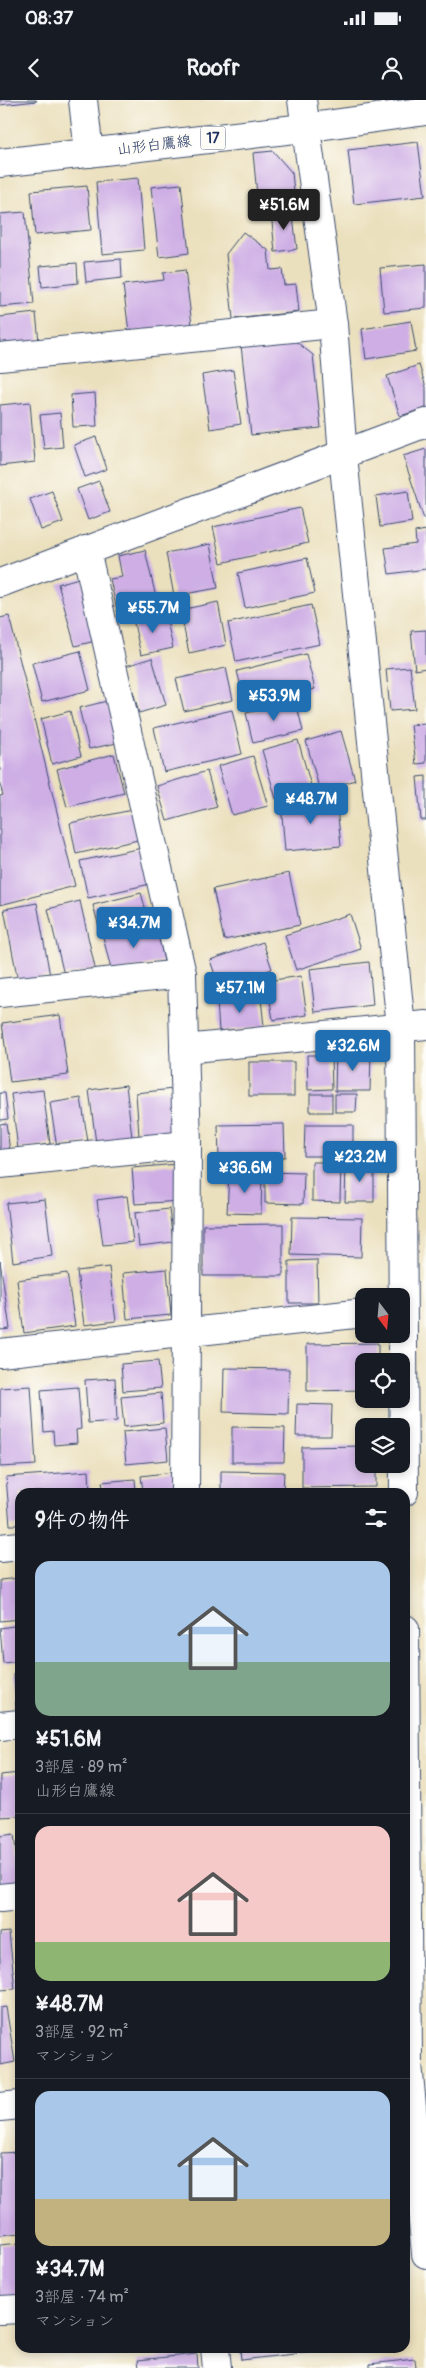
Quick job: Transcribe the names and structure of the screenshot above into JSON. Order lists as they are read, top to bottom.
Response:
{
  "streets": {
    "street": ["17", "山形白鷹線"]
  },
  "north": "bottom",
  "page": {
    "status": "08:37",
    "header": "Roofr",
    "price": [
      "¥51.6M",
      "¥55.7M",
      "¥53.9M",
      "¥48.7M",
      "¥34.7M",
      "¥57.1M",
      "¥32.6M",
      "¥23.2M",
      "¥36.6M"
    ],
    "heading": "9件の物件",
    "list": [
      {
        "name": "¥51.6M",
        "note": "3部屋 · 89 m² · 山形白鷹線"
      },
      {
        "name": "¥48.7M",
        "note": "3部屋 · 92 m² · マンション"
      },
      {
        "name": "¥34.7M",
        "note": "3部屋 · 74 m² · マンション"
      }
    ]
  }
}
